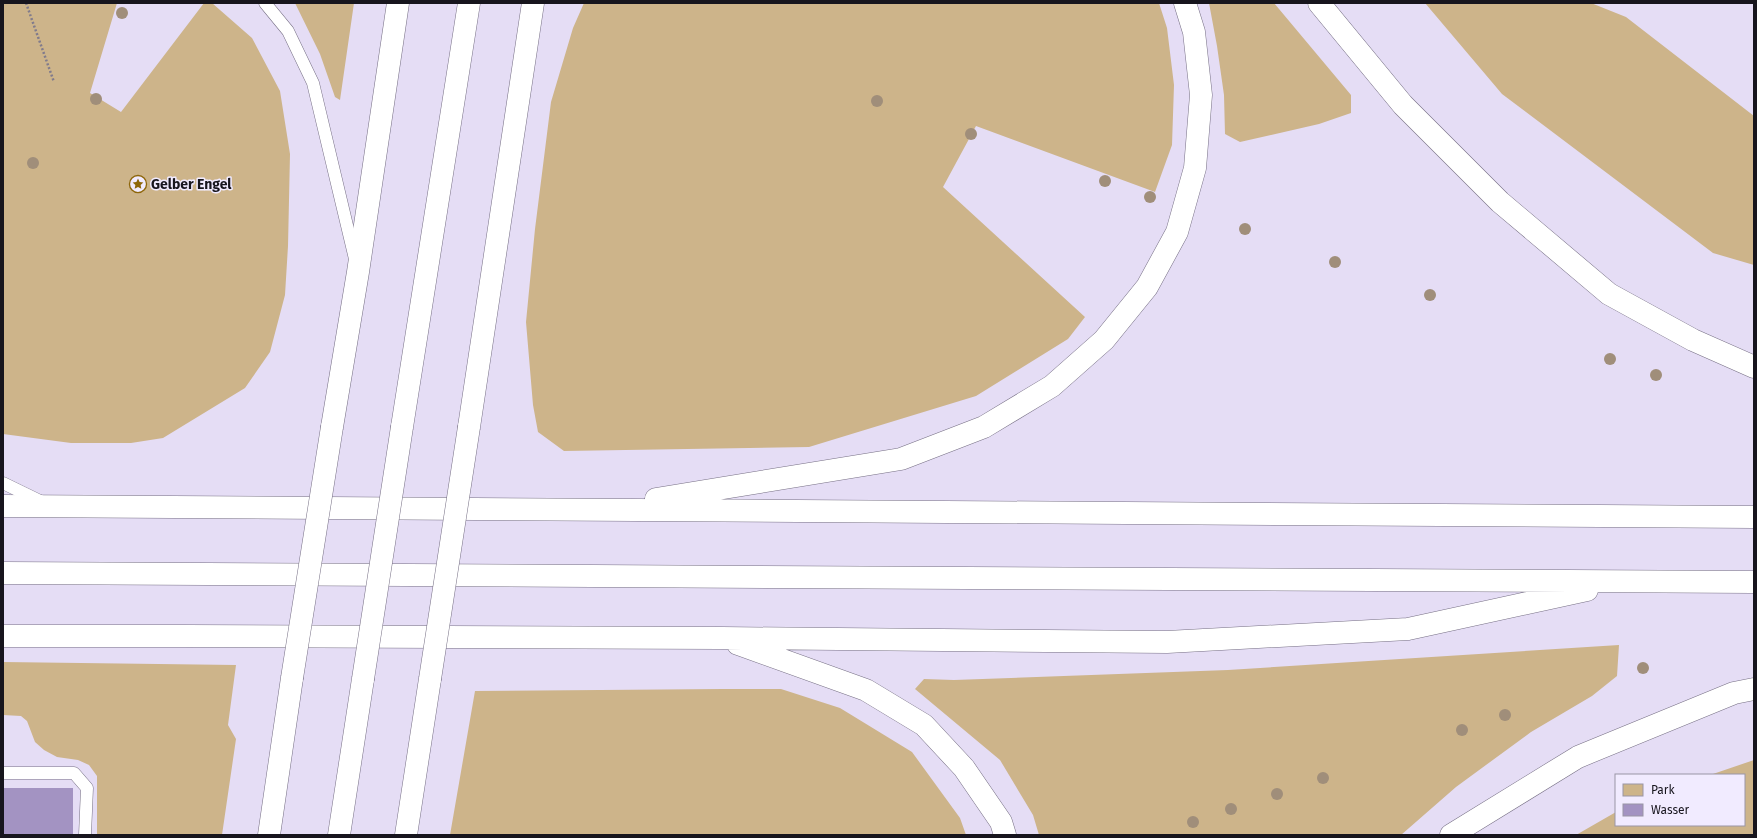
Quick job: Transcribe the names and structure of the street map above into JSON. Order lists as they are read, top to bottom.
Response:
{
  "places": {
    "place": ["Gelber Engel"]
  },
  "legend": ["Park", "Wasser"]
}
